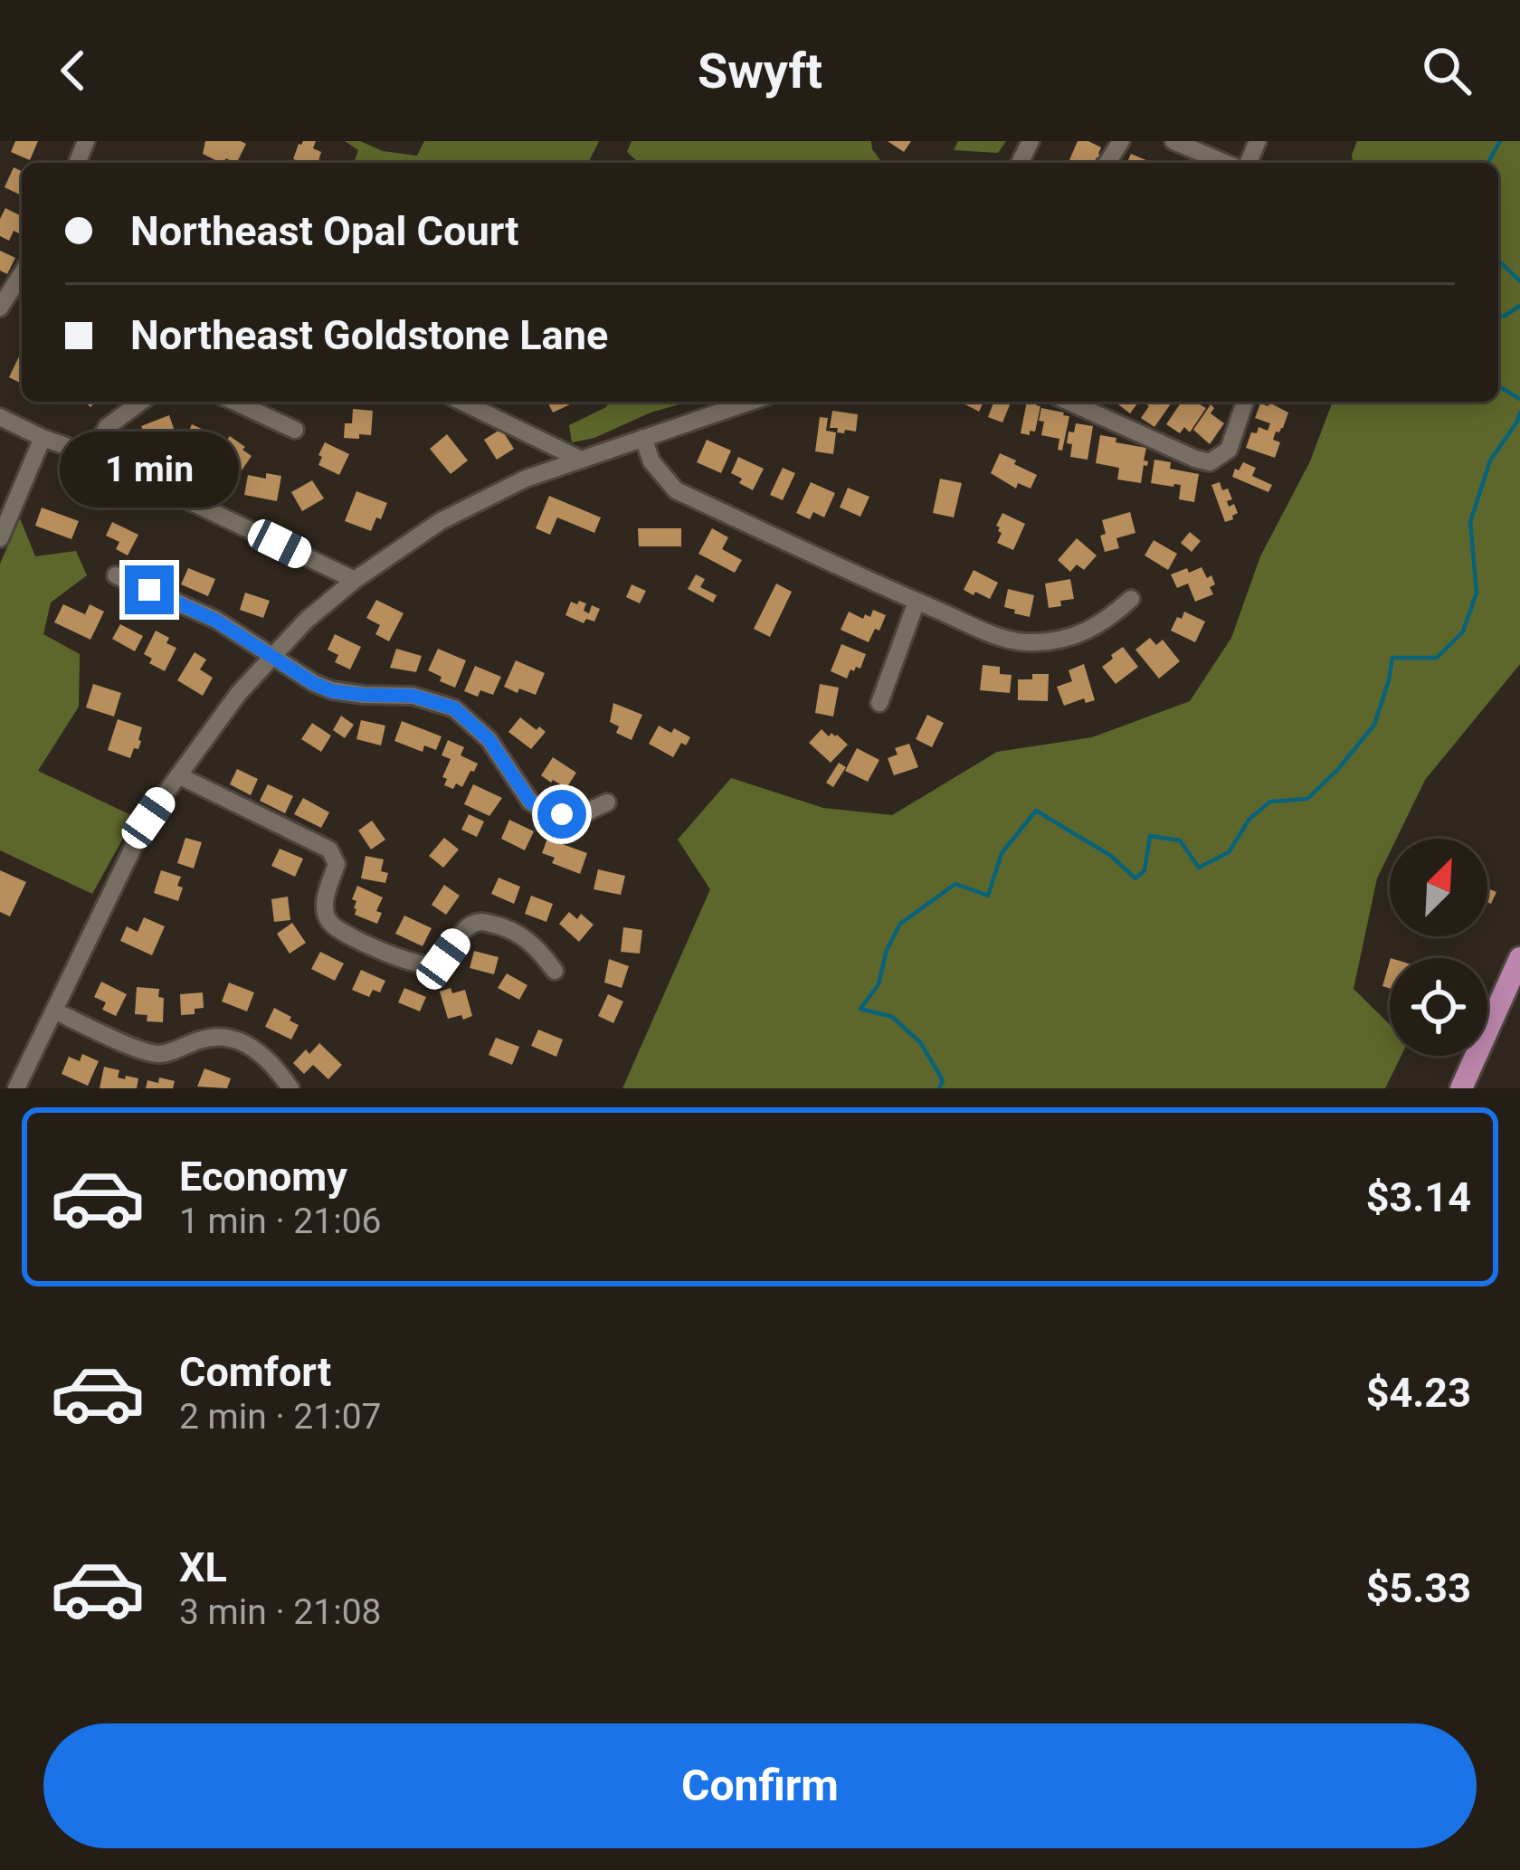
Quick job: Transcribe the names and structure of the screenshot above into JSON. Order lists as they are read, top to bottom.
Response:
{
  "north": "top right",
  "page": {
    "header": "Swyft",
    "banner": ["Northeast Opal Court", "Northeast Goldstone Lane"],
    "bubble": "1 min",
    "list": [
      {
        "name": "Economy",
        "note": "1 min · 21:06",
        "value": "$3.14"
      },
      {
        "name": "Comfort",
        "note": "2 min · 21:07",
        "value": "$4.23"
      },
      {
        "name": "XL",
        "note": "3 min · 21:08",
        "value": "$5.33"
      }
    ],
    "buttons": "Confirm"
  }
}
